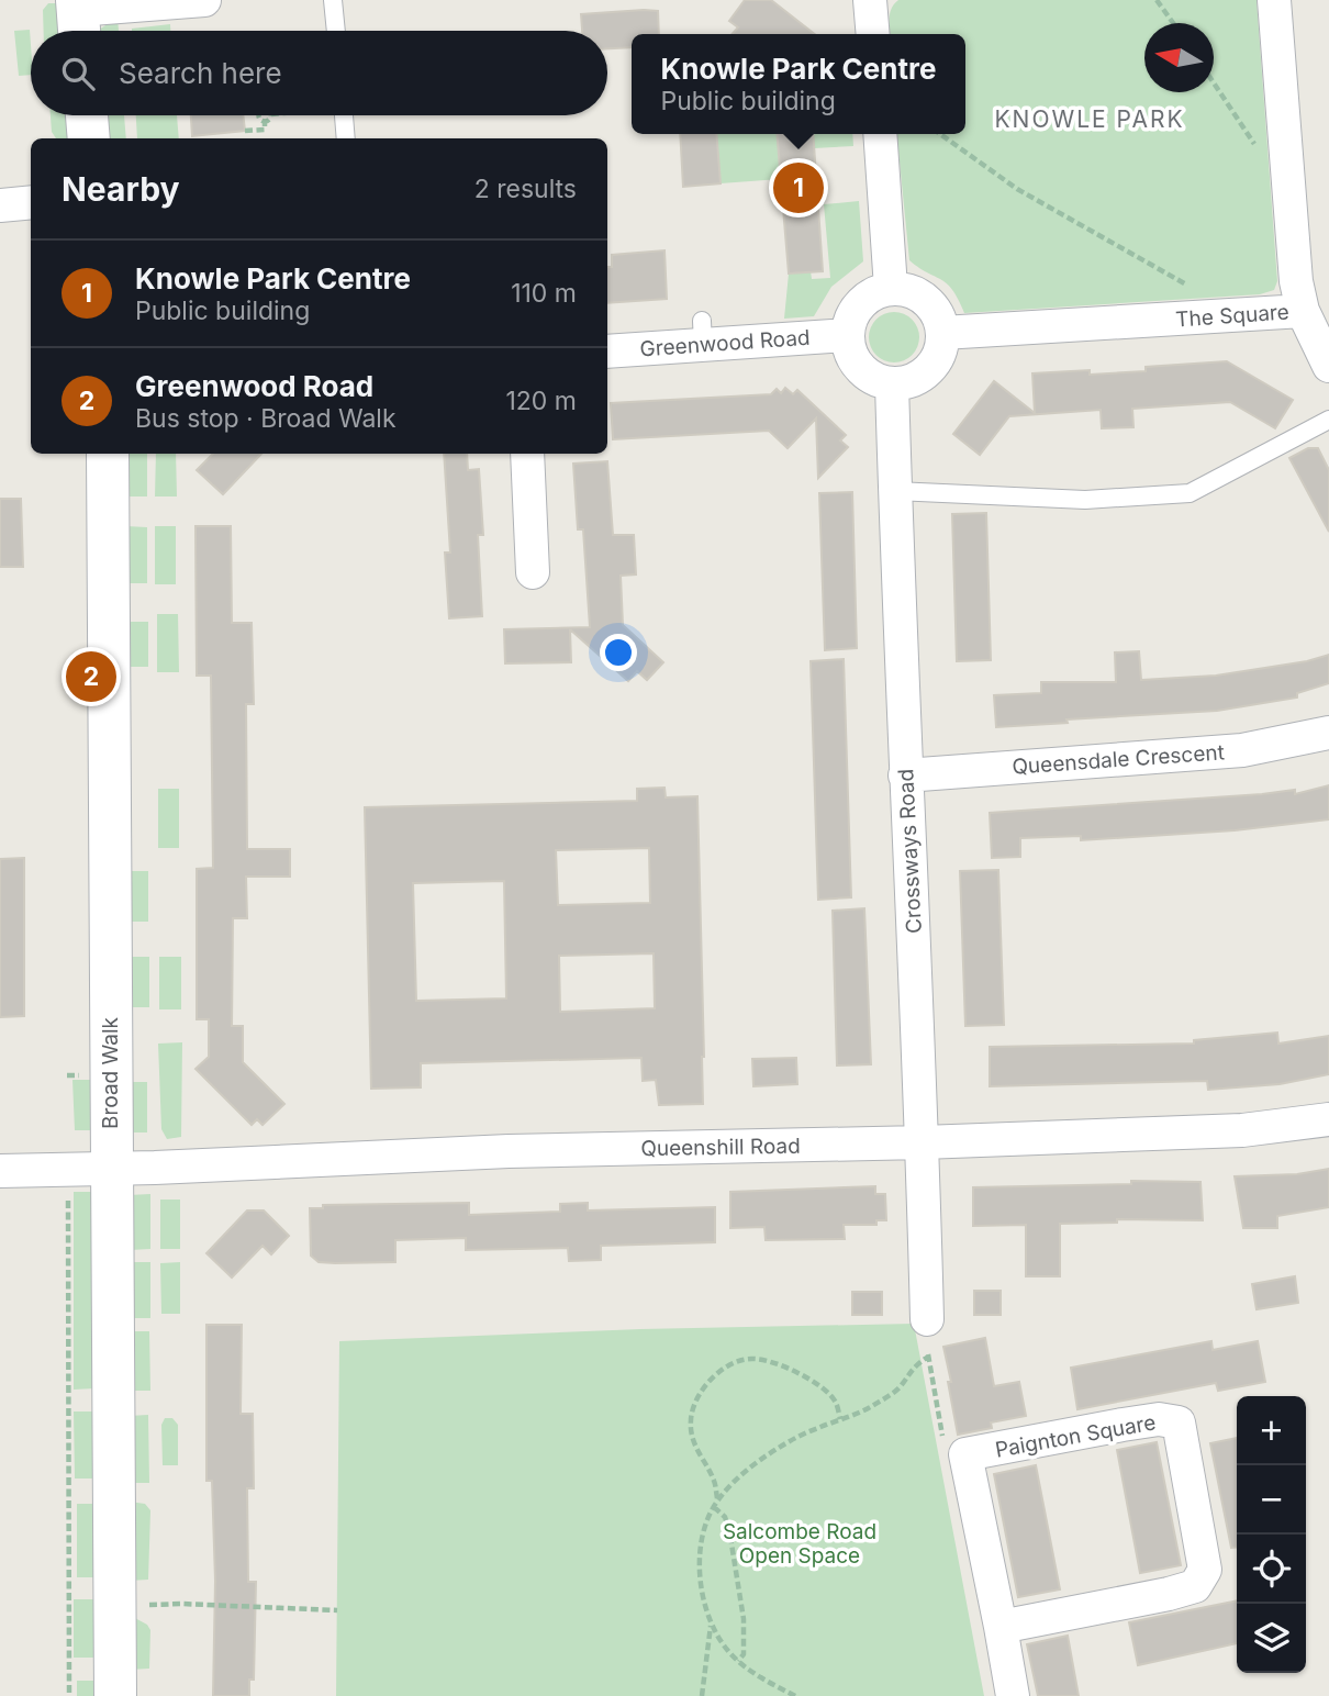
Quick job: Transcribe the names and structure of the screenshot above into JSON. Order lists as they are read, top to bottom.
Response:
{
  "streets": {
    "street": [
      "The Square",
      "Greenwood Road",
      "Queensdale Crescent",
      "Crossways Road",
      "Broad Walk",
      "Queenshill Road",
      "Paignton Square"
    ]
  },
  "crossings": [
    ["The Square", "Greenwood Road"],
    ["The Square", "Crossways Road"],
    ["Greenwood Road", "Crossways Road"],
    ["Queensdale Crescent", "Crossways Road"],
    ["Crossways Road", "Queenshill Road"],
    ["Broad Walk", "Queenshill Road"]
  ],
  "districts": ["KNOWLE PARK"],
  "parks": ["Salcombe Road Open Space"],
  "north": "left",
  "page": {
    "search": "Search here",
    "popup": ["Knowle Park Centre", "Public building"],
    "heading": ["Nearby", "2 results"],
    "pins": ["1", "2"],
    "list": [
      {
        "mark": "1",
        "name": "Knowle Park Centre",
        "note": "Public building",
        "value": "110 m"
      },
      {
        "mark": "2",
        "name": "Greenwood Road",
        "note": "Bus stop · Broad Walk",
        "value": "120 m"
      }
    ],
    "map_buttons": ["+", "−"]
  }
}
